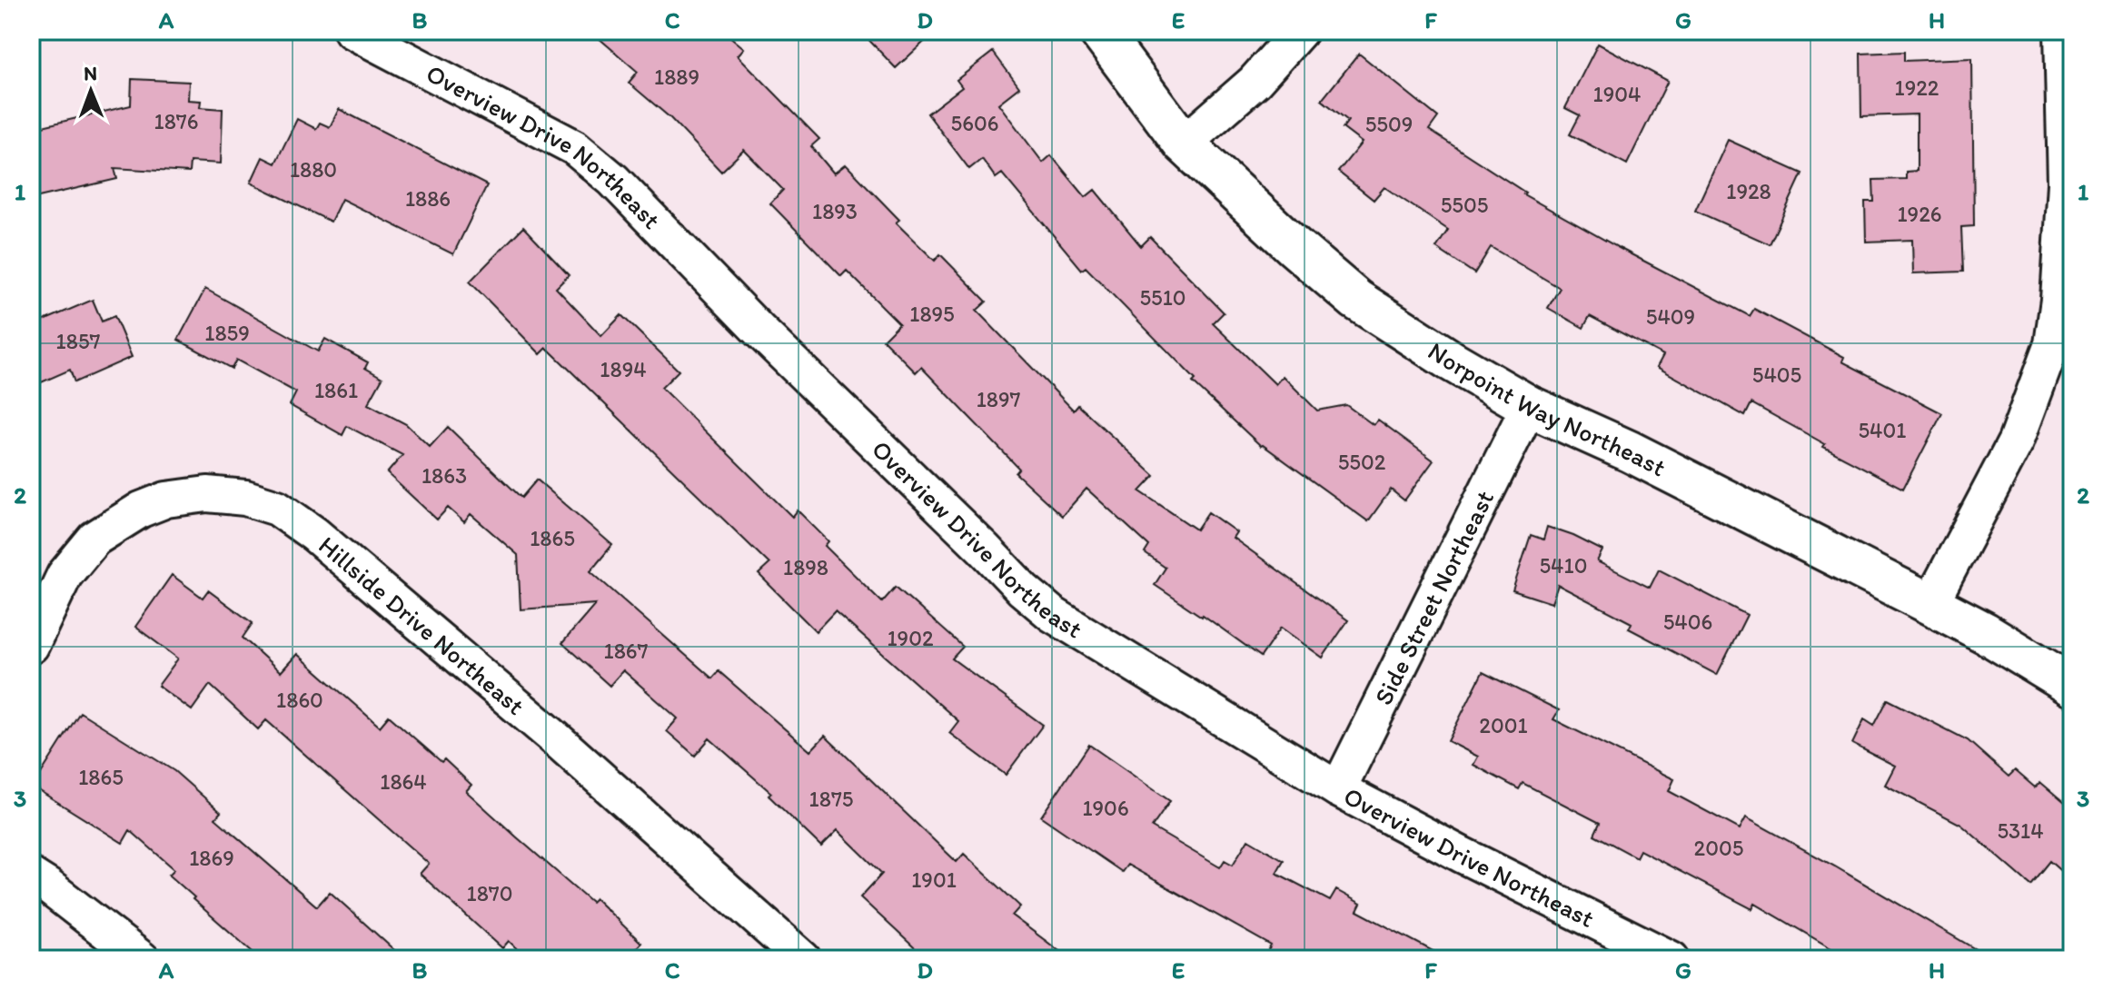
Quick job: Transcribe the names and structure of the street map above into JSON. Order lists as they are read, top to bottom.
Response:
{
  "streets": {
    "street": [
      "Overview Drive Northeast",
      "Norpoint Way Northeast",
      "Side Street Northeast",
      "Hillside Drive Northeast"
    ]
  },
  "crossings": [
    ["Overview Drive Northeast", "Side Street Northeast"],
    ["Norpoint Way Northeast", "Side Street Northeast"]
  ],
  "house_numbers": [
    "1889",
    "1922",
    "1904",
    "1876",
    "5606",
    "5509",
    "1880",
    "1928",
    "1886",
    "5505",
    "1893",
    "1926",
    "5510",
    "1895",
    "5409",
    "1859",
    "1857",
    "1894",
    "5405",
    "1861",
    "1897",
    "5401",
    "5502",
    "1863",
    "1865",
    "5410",
    "1898",
    "5406",
    "1902",
    "1867",
    "1860",
    "2001",
    "1865",
    "1864",
    "1875",
    "1906",
    "5314",
    "2005",
    "1869",
    "1901",
    "1870"
  ],
  "north": "top",
  "grid": {
    "columns": [
      "A",
      "B",
      "C",
      "D",
      "E",
      "F",
      "G",
      "H"
    ],
    "rows": ["1", "2", "3"]
  }
}
